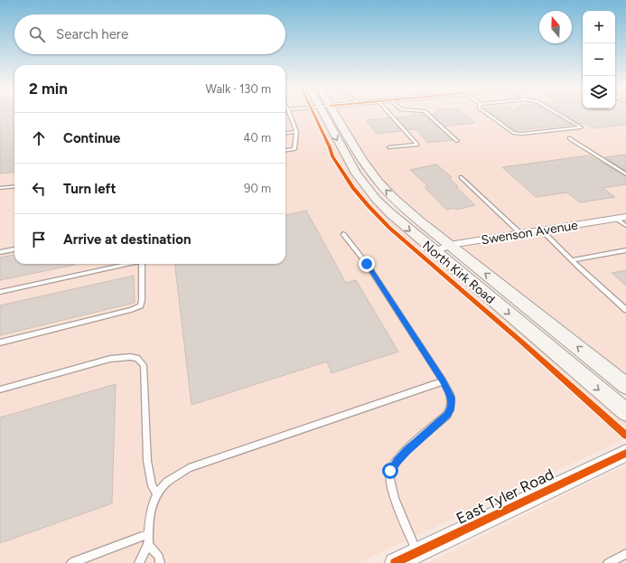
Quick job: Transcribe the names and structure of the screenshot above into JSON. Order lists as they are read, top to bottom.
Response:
{
  "streets": {
    "main road": ["North Kirk Road"],
    "street": ["Swenson Avenue", "East Tyler Road"]
  },
  "crossings": [
    ["Swenson Avenue", "North Kirk Road"]
  ],
  "north": "top",
  "page": {
    "map_buttons": ["+", "−"],
    "search": "Search here",
    "heading": ["2 min", "Walk · 130 m"],
    "list": [
      ["Continue", "40 m"],
      ["Turn left", "90 m"],
      "Arrive at destination"
    ]
  }
}
